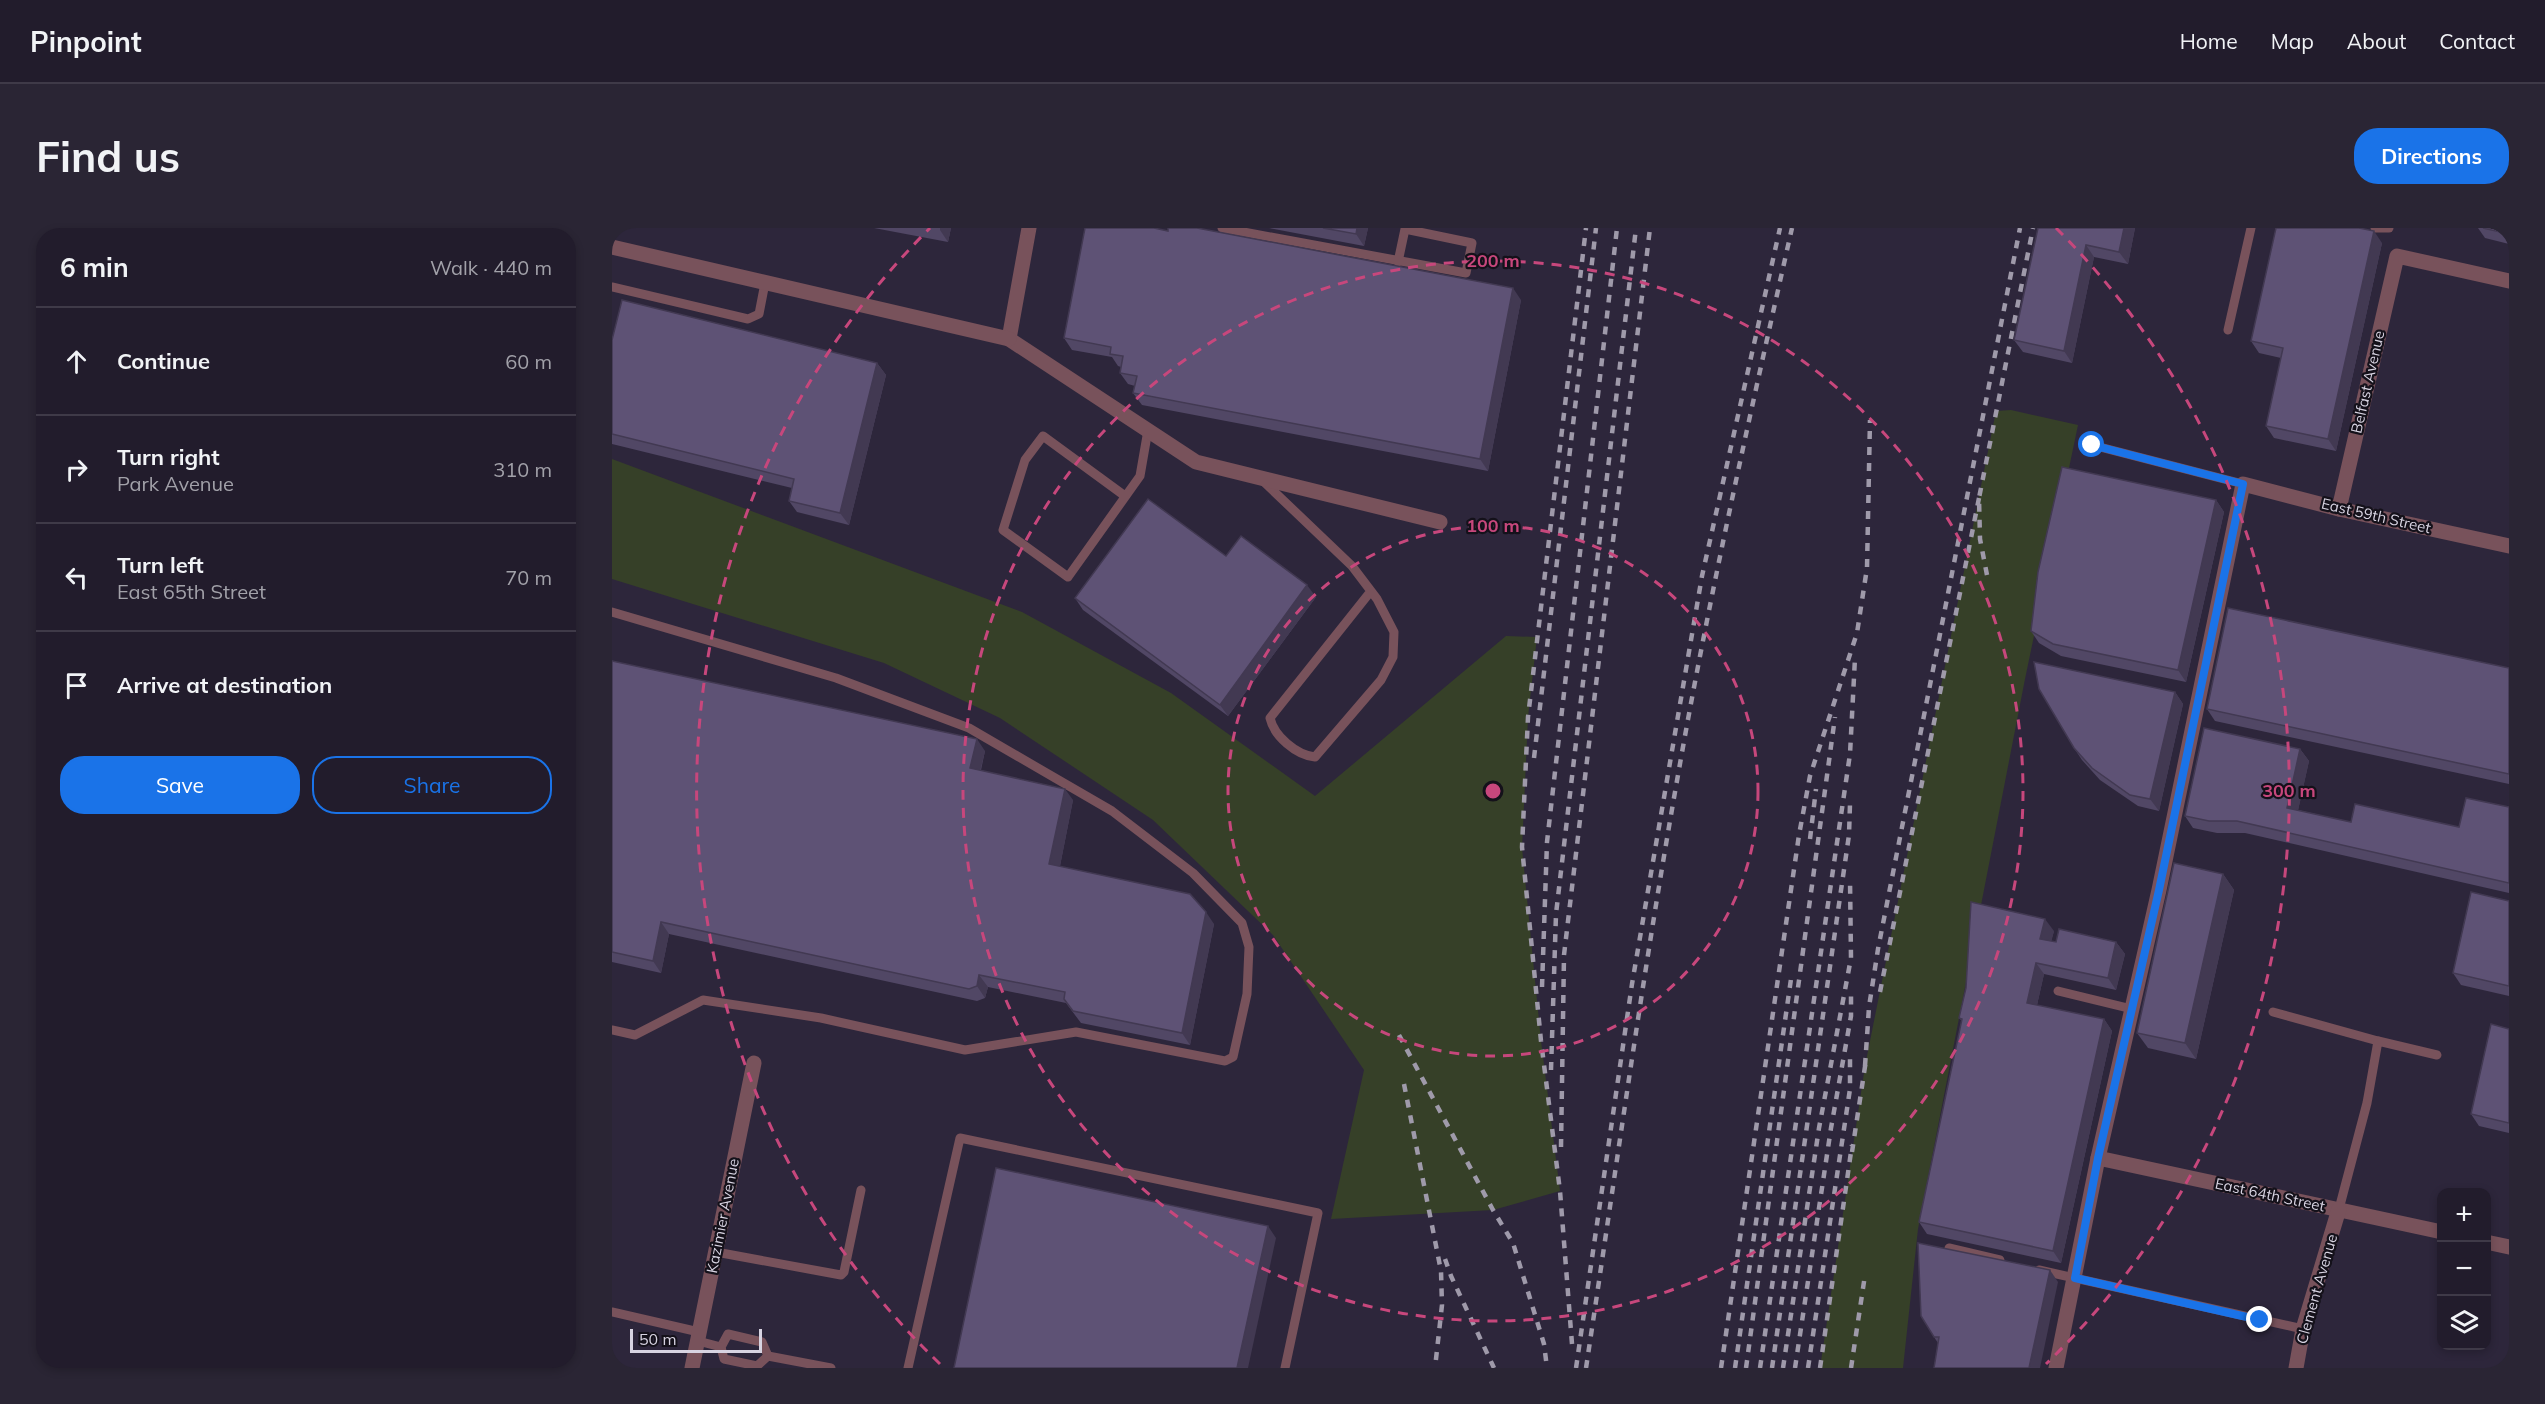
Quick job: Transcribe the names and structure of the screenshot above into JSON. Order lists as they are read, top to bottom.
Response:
{
  "streets": {
    "street": [
      "Belfast Avenue",
      "East 59th Street",
      "East 64th Street",
      "Kazimier Avenue",
      "Clement Avenue"
    ]
  },
  "crossings": [
    ["Belfast Avenue", "East 59th Street"],
    ["East 64th Street", "Clement Avenue"]
  ],
  "scale_bar": "50 m",
  "page": {
    "header": "Pinpoint",
    "nav": [
      "Home",
      "Map",
      "About",
      "Contact"
    ],
    "buttons": [
      "Directions",
      ["Save", "Share"]
    ],
    "title": "Find us",
    "heading": ["6 min", "Walk · 440 m"],
    "list": [
      ["Continue", "60 m"],
      ["Turn right", "Park Avenue", "310 m"],
      ["Turn left", "East 65th Street", "70 m"],
      "Arrive at destination"
    ],
    "map_buttons": ["+", "−"],
    "scale": "50 m"
  },
  "rings": ["200 m", "100 m", "300 m"]
}
